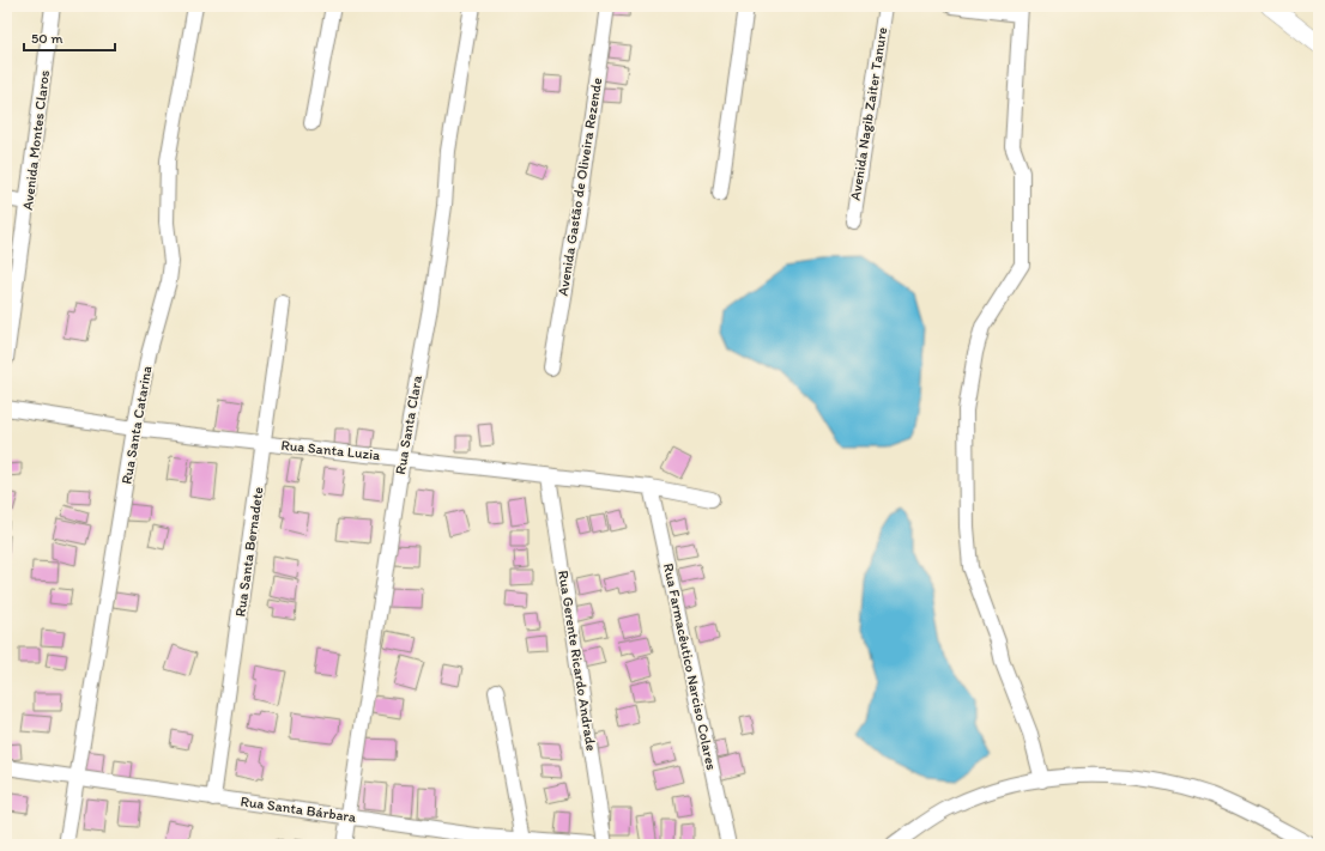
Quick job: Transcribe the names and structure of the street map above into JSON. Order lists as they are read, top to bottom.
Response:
{
  "streets": {
    "street": [
      "Avenida Nagib Zaiter Tanure",
      "Avenida Montes Claros",
      "Avenida Gastão de Oliveira Rezende",
      "Rua Santa Catarina",
      "Rua Santa Clara",
      "Rua Santa Luzia",
      "Rua Santa Bernadete",
      "Rua Gerente Ricardo Andrade",
      "Rua Farmacêutico Narciso Colares",
      "Rua Santa Bárbara"
    ]
  },
  "crossings": [
    ["Rua Santa Catarina", "Rua Santa Luzia"],
    ["Rua Santa Catarina", "Rua Santa Bárbara"],
    ["Rua Santa Clara", "Rua Santa Luzia"],
    ["Rua Santa Clara", "Rua Santa Bárbara"],
    ["Rua Santa Luzia", "Rua Santa Bernadete"],
    ["Rua Santa Luzia", "Rua Gerente Ricardo Andrade"],
    ["Rua Santa Luzia", "Rua Farmacêutico Narciso Colares"],
    ["Rua Santa Bernadete", "Rua Santa Bárbara"]
  ],
  "scale_bar": "50 m"
}
